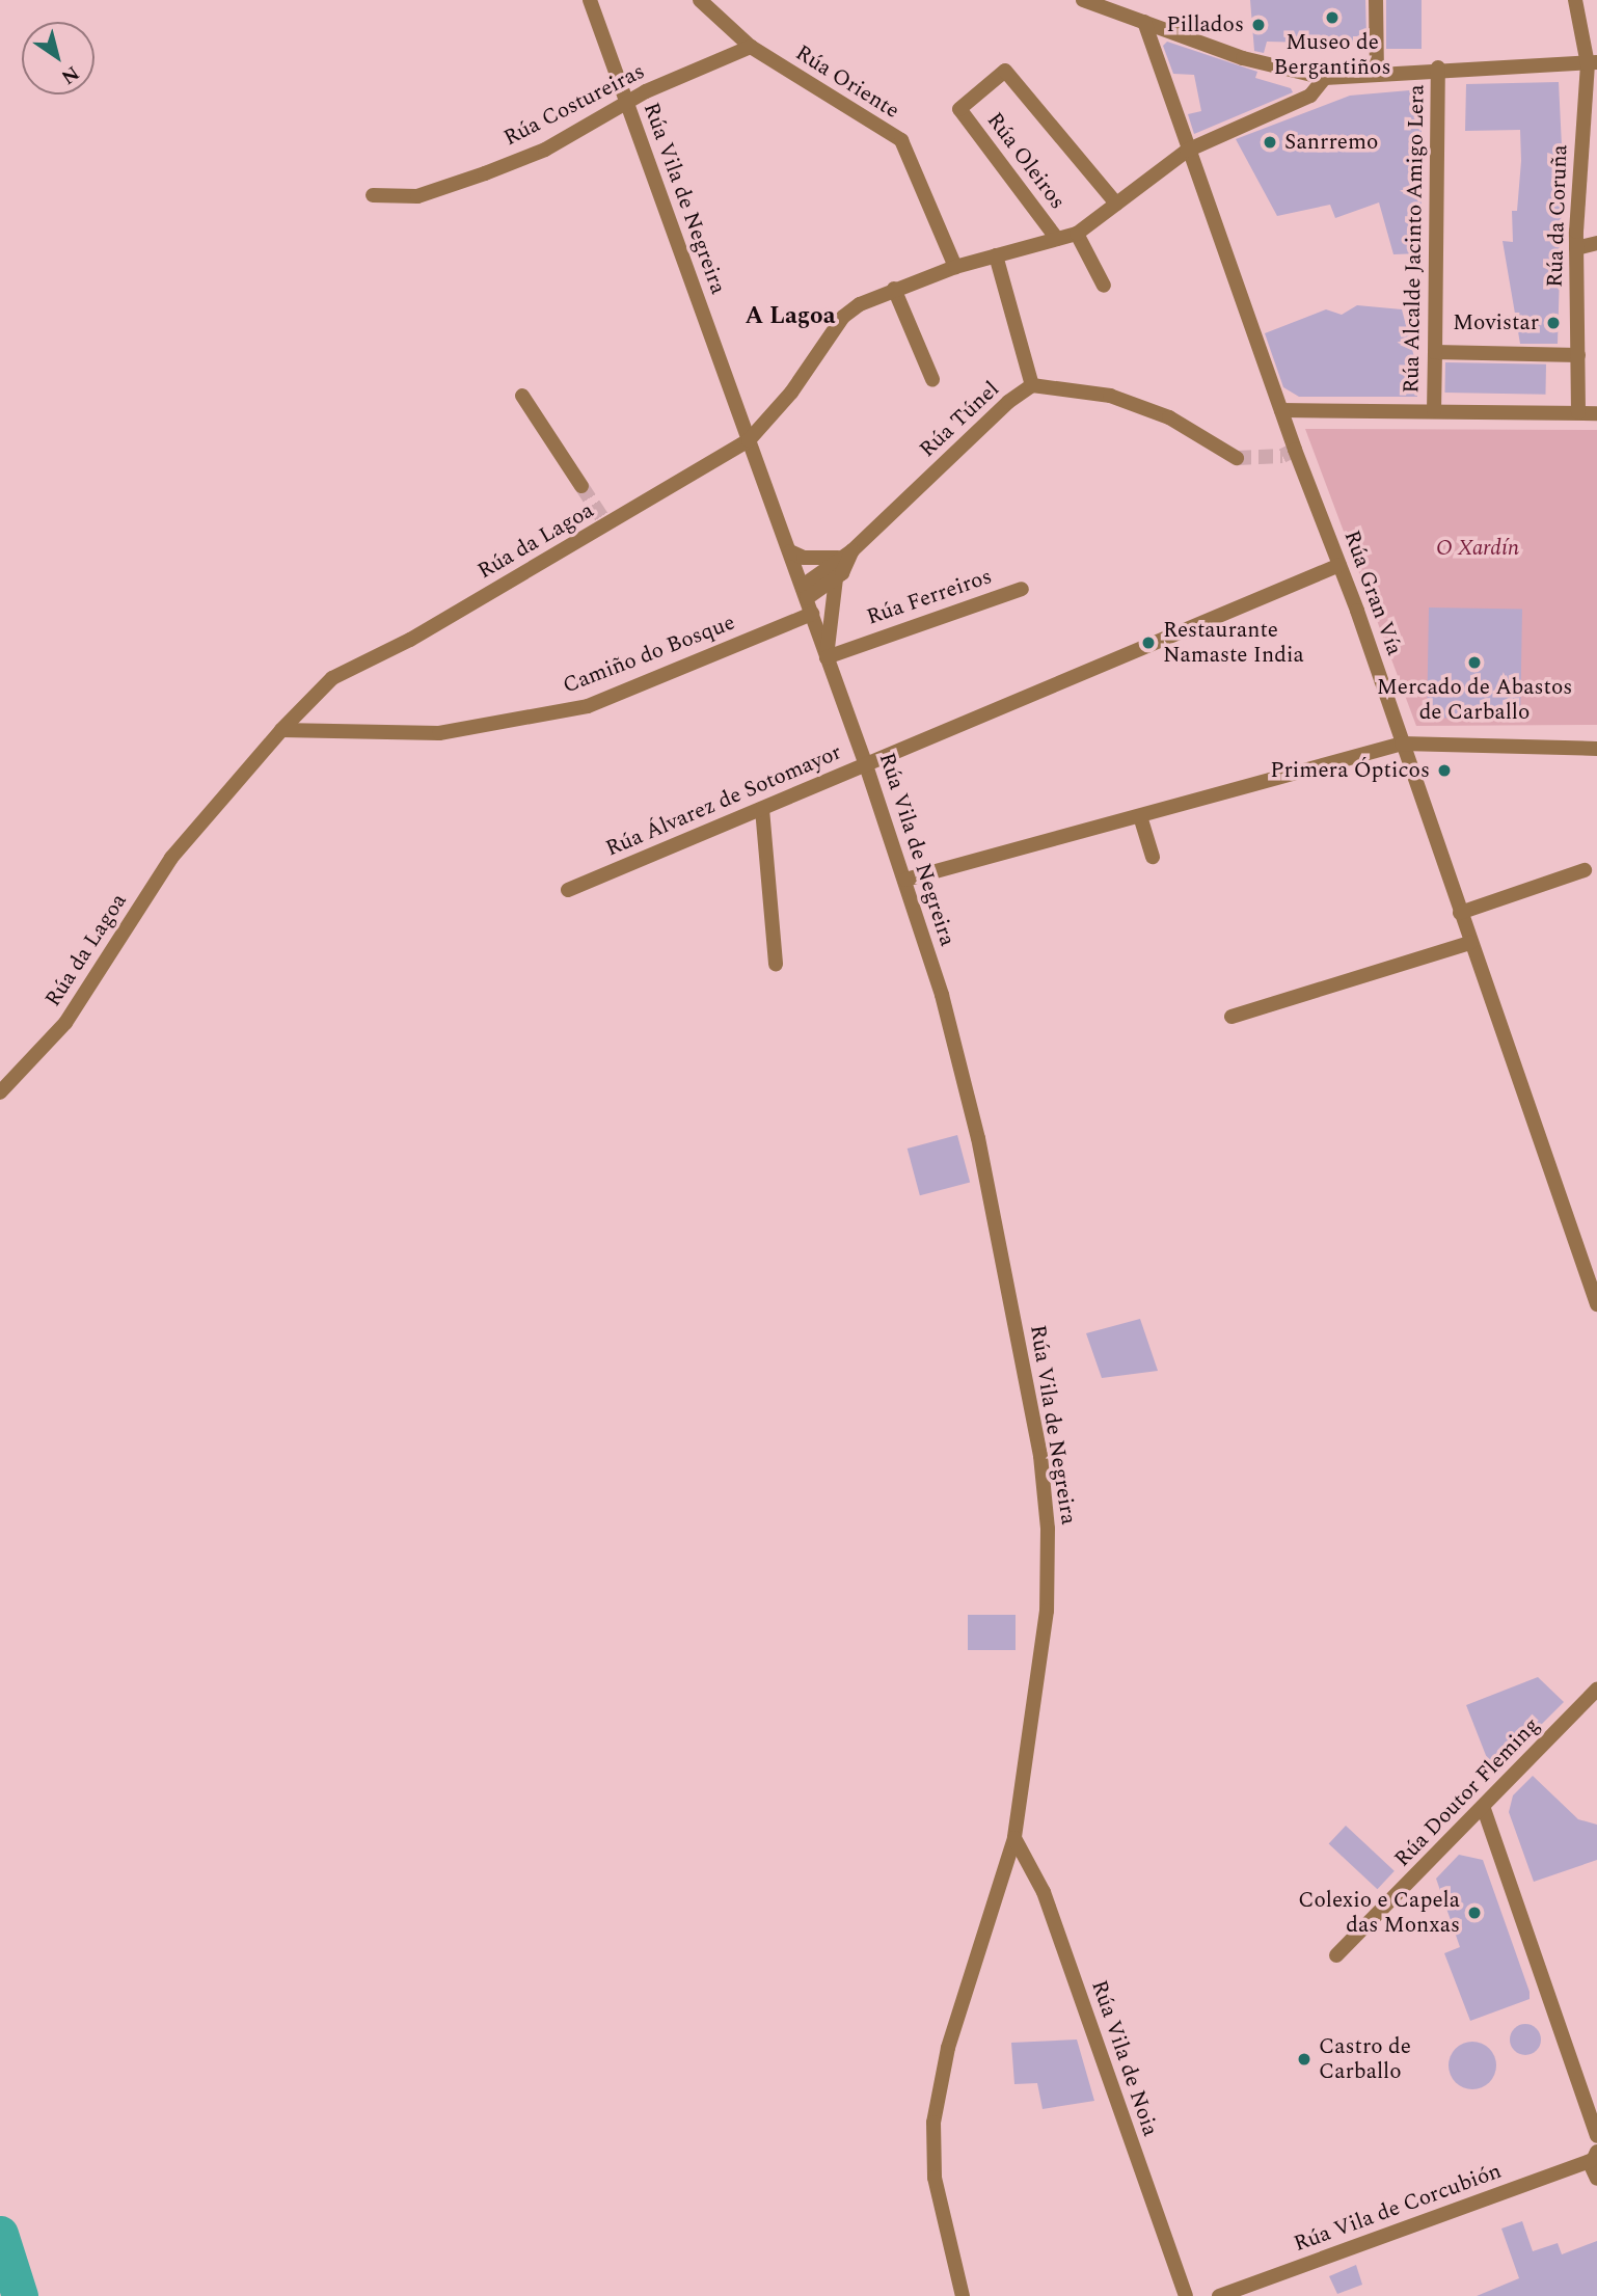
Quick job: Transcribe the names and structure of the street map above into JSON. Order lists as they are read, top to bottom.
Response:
{
  "streets": {
    "street": [
      "Rúa Oriente",
      "Rúa Costureiras",
      "Rúa Oleiros",
      "Rúa Vila de Negreira",
      "Rúa da Coruña",
      "Rúa Alcalde Jacinto Amigo Lera",
      "Rúa Túnel",
      "Rúa da Lagoa",
      "Rúa Gran Vía",
      "Rúa Ferreiros",
      "Camiño do Bosque",
      "Rúa Álvarez de Sotomayor",
      "Rúa Doutor Fleming",
      "Rúa Vila de Noia",
      "Rúa Vila de Corcubión"
    ]
  },
  "crossings": [
    ["Rúa Oriente", "Rúa Costureiras"],
    ["Rúa Oriente", "Rúa da Lagoa"],
    ["Rúa Costureiras", "Rúa Vila de Negreira"],
    ["Rúa Oleiros", "Rúa da Lagoa"],
    ["Rúa Vila de Negreira", "Rúa Túnel"],
    ["Rúa Vila de Negreira", "Rúa da Lagoa"],
    ["Rúa Vila de Negreira", "Rúa Ferreiros"],
    ["Rúa Vila de Negreira", "Camiño do Bosque"],
    ["Rúa Vila de Negreira", "Rúa Álvarez de Sotomayor"],
    ["Rúa Vila de Negreira", "Rúa Vila de Noia"],
    ["Rúa da Lagoa", "Rúa Gran Vía"],
    ["Rúa da Lagoa", "Camiño do Bosque"],
    ["Rúa Gran Vía", "Rúa Álvarez de Sotomayor"]
  ],
  "districts": ["A Lagoa"],
  "parks": ["O Xardín"],
  "places": [
    "Museo de Bergantiños",
    "Pillados",
    "Sanrremo",
    "Movistar",
    "Restaurante Namaste India",
    "Mercado de Abastos de Carballo",
    "Primera Ópticos",
    "Colexio e Capela das Monxas",
    "Castro de Carballo"
  ],
  "north": "bottom right"
}
